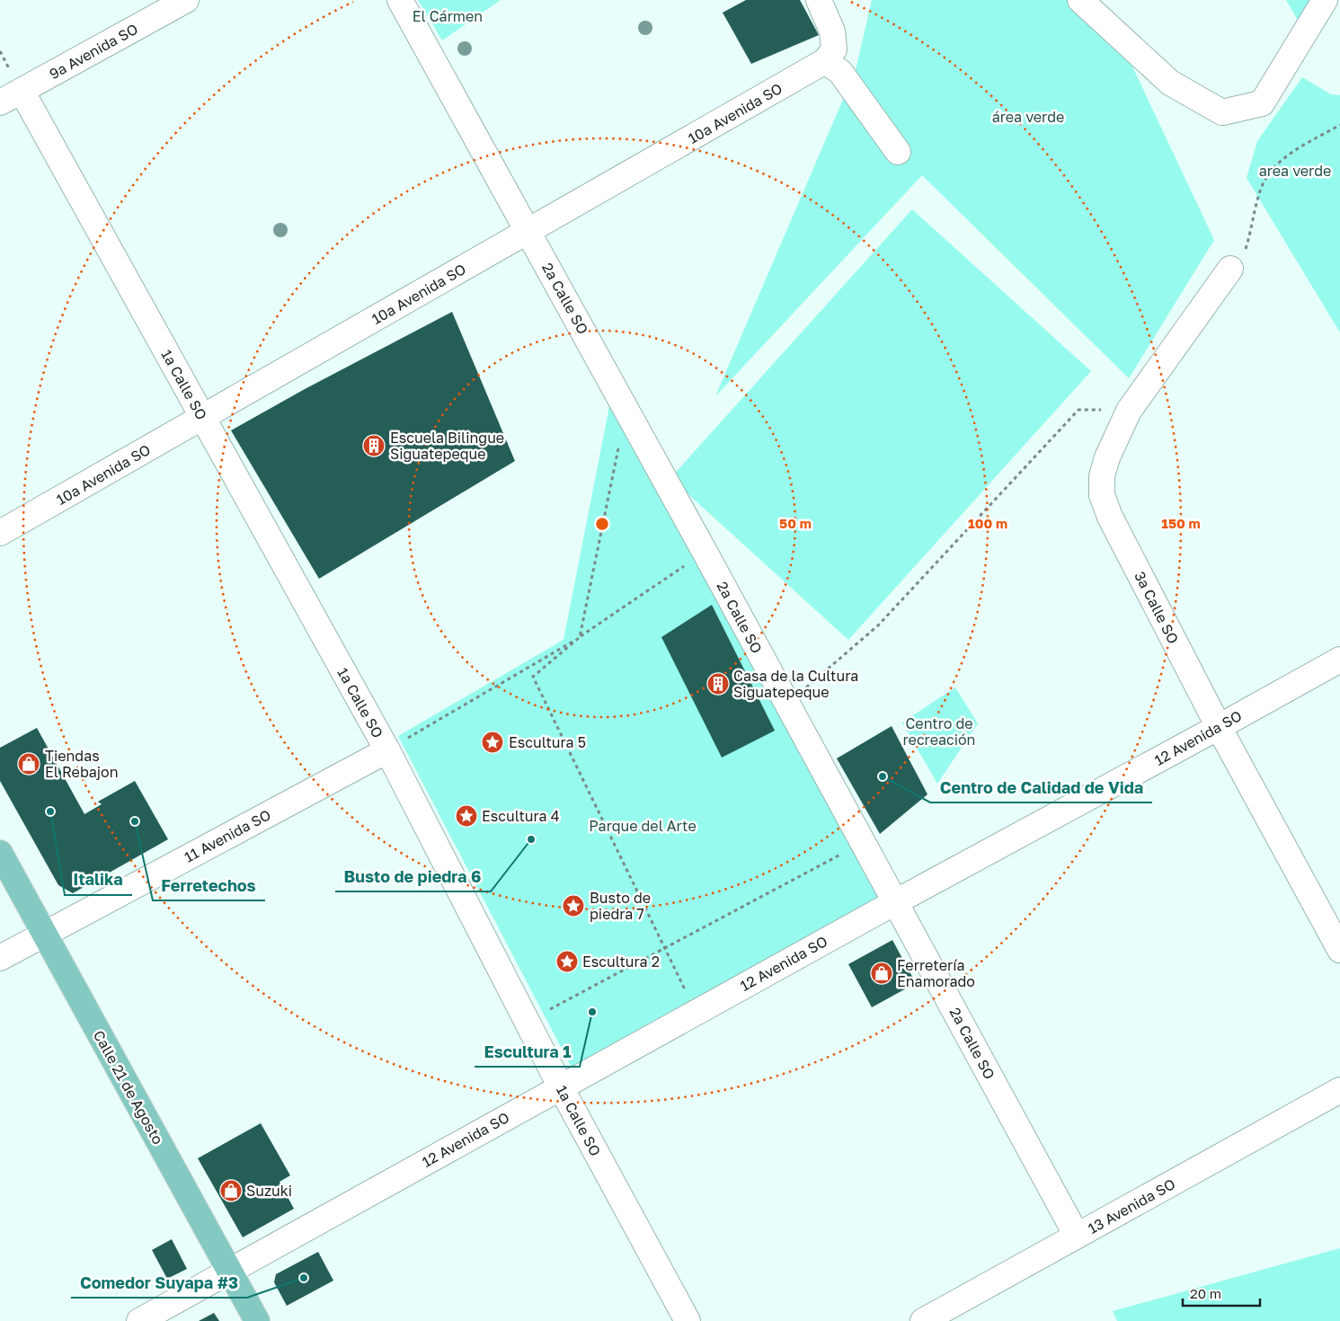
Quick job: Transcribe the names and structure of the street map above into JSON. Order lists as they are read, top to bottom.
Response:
{
  "streets": {
    "main road": ["Calle 21 de Agosto"],
    "street": [
      "9a Avenida SO",
      "10a Avenida SO",
      "2a Calle SO",
      "1a Calle SO",
      "3a Calle SO",
      "12 Avenida SO",
      "11 Avenida SO",
      "13 Avenida SO"
    ]
  },
  "crossings": [
    ["9a Avenida SO", "1a Calle SO"],
    ["10a Avenida SO", "2a Calle SO"],
    ["10a Avenida SO", "1a Calle SO"],
    ["2a Calle SO", "12 Avenida SO"],
    ["2a Calle SO", "13 Avenida SO"],
    ["1a Calle SO", "12 Avenida SO"],
    ["1a Calle SO", "11 Avenida SO"],
    ["3a Calle SO", "12 Avenida SO"],
    ["12 Avenida SO", "Calle 21 de Agosto"],
    ["11 Avenida SO", "Calle 21 de Agosto"]
  ],
  "parks": [
    "El Cármen",
    "área verde",
    "area verde",
    "Centro de recreación",
    "Parque del Arte"
  ],
  "places": {
    "building": ["Escuela Bilingue Siguatepeque", "Casa de la Cultura Siguatepeque"],
    "place": [
      "Escultura 5",
      "Escultura 4",
      "Busto de piedra 7",
      "Escultura 2"
    ],
    "shop": ["Tiendas El Rebajon", "Ferretería Enamorado", "Suzuki"],
    "other": [
      "Centro de Calidad de Vida",
      "Italika",
      "Ferretechos",
      "Busto de piedra 6",
      "Escultura 1",
      "Comedor Suyapa #3"
    ]
  },
  "scale_bar": "20 m",
  "rings": ["50 m", "100 m", "150 m"]
}
